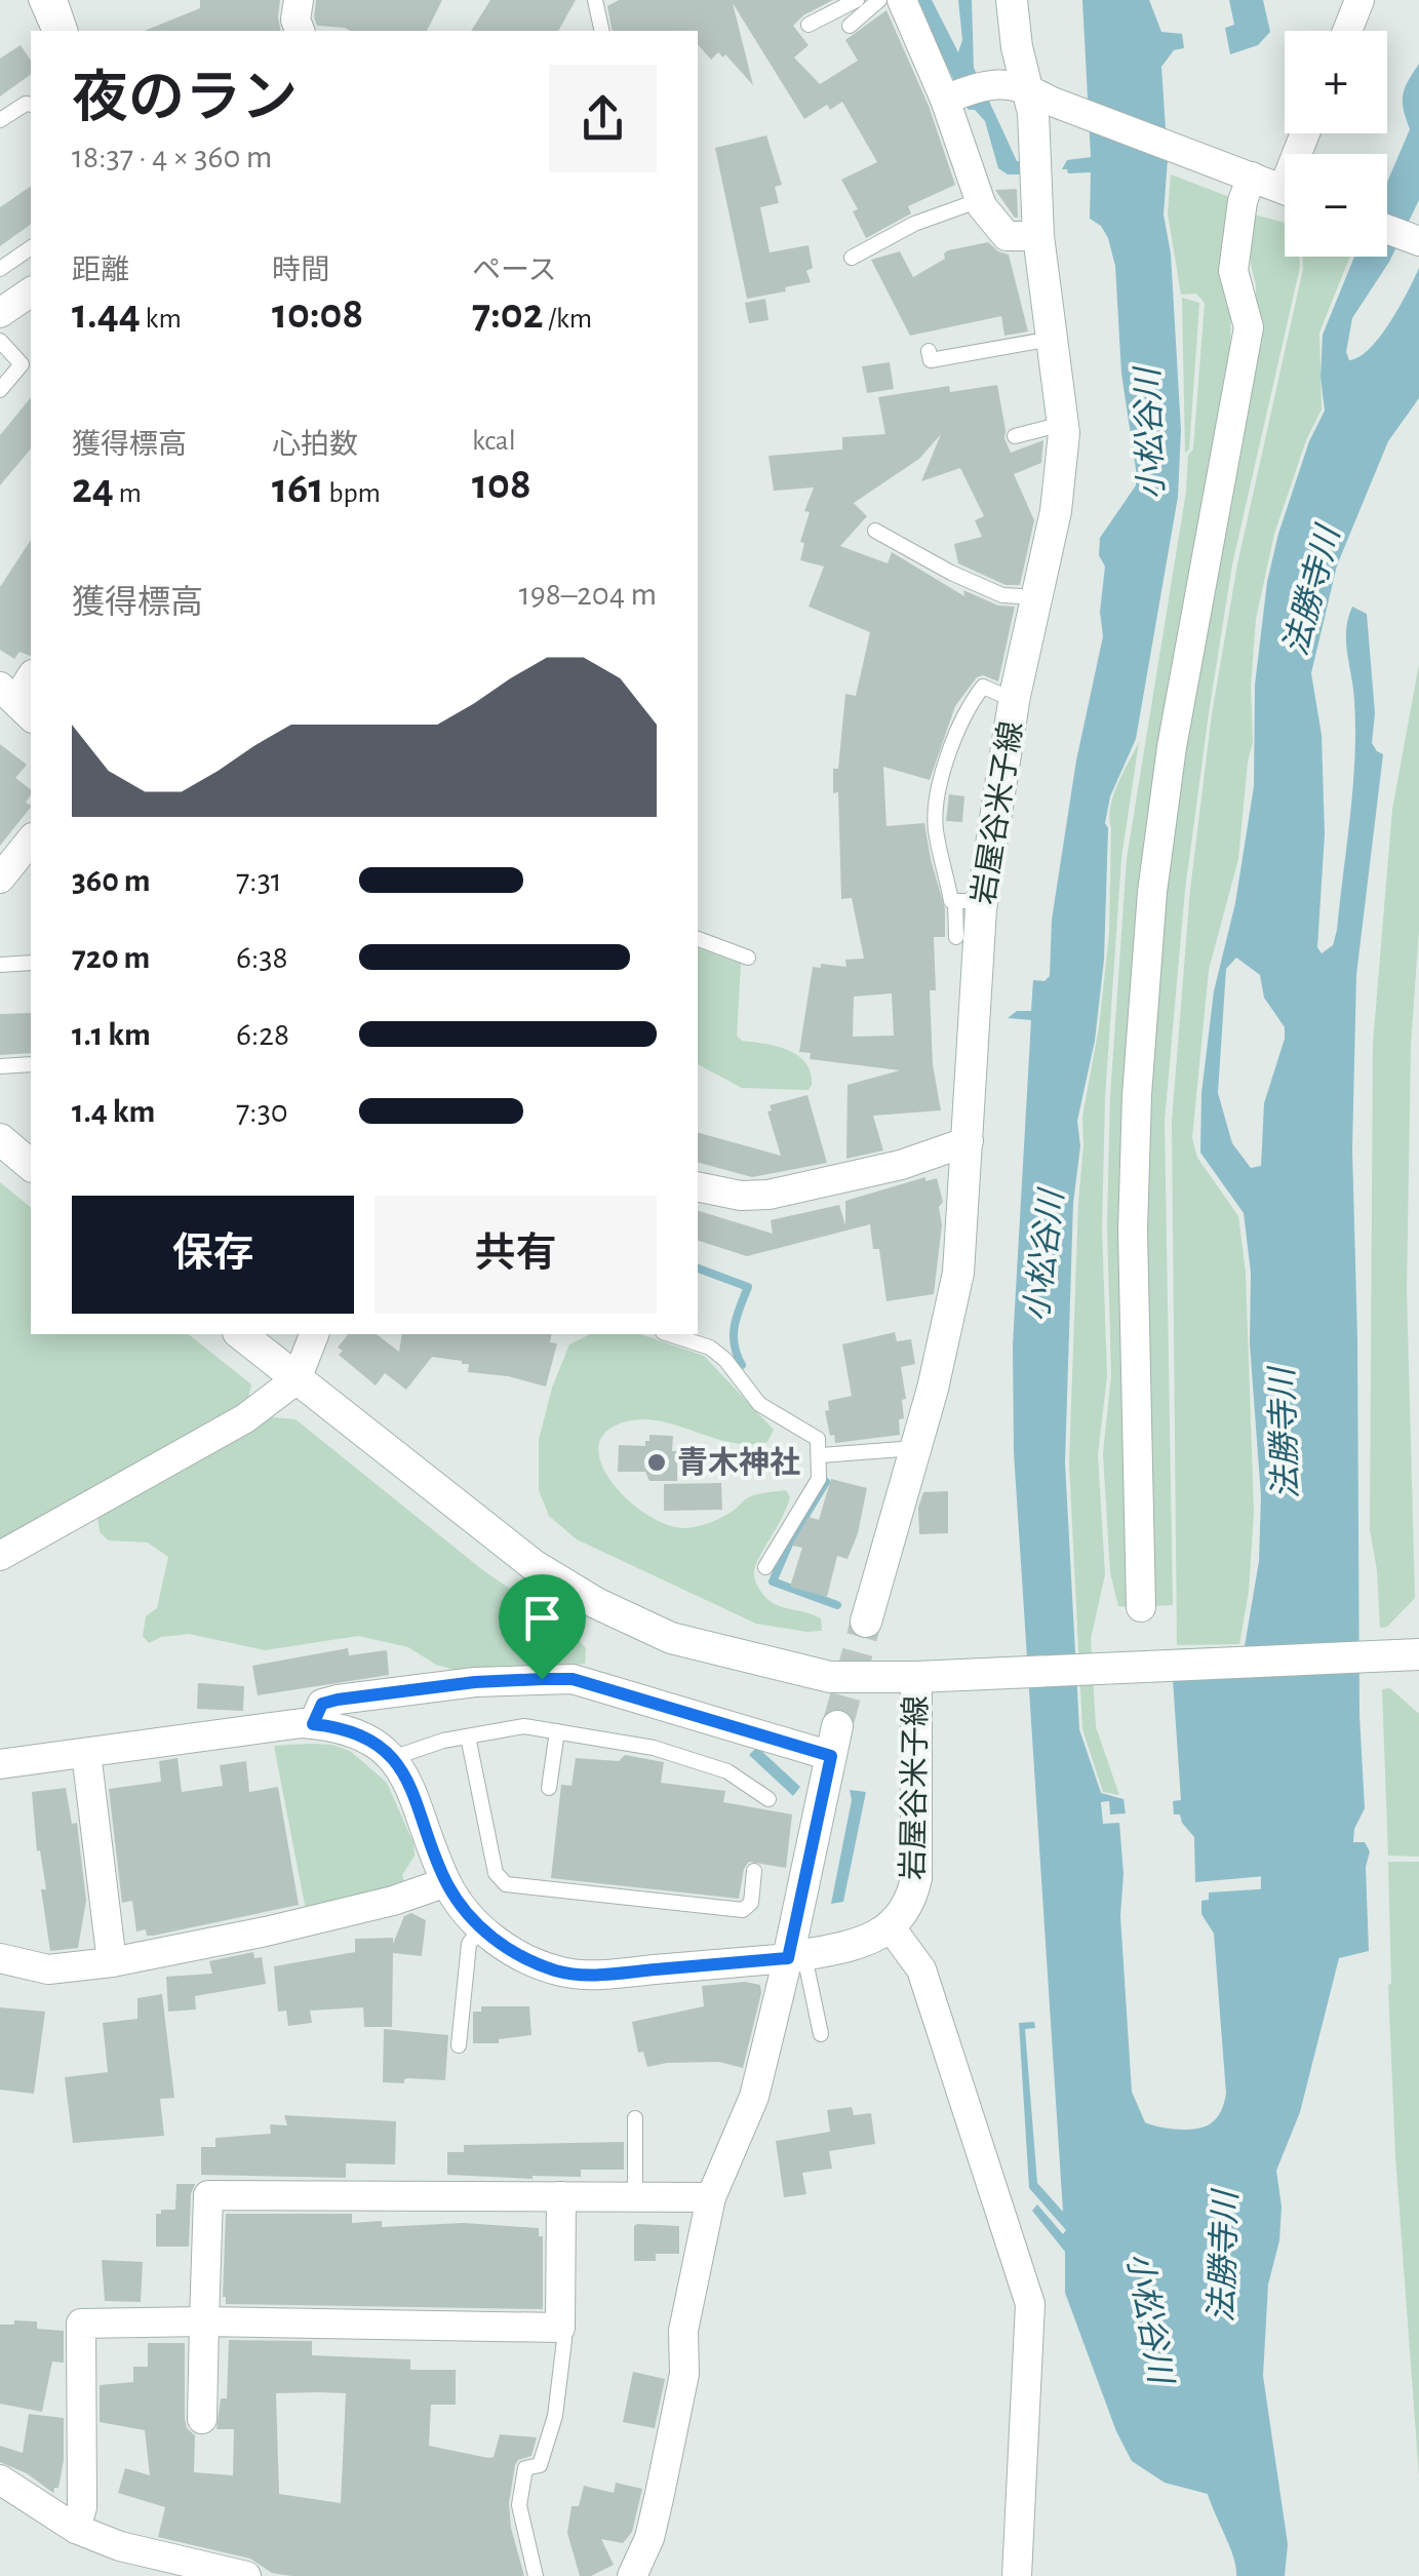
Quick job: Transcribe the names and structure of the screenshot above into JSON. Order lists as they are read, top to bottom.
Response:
{
  "streets": {
    "main road": ["岩屋谷米子線"]
  },
  "water": ["小松谷川", "法勝寺川"],
  "places": ["青木神社"],
  "page": {
    "map_buttons": ["+", "−"],
    "heading": ["夜のラン", "18:37 · 4 × 360 m"],
    "stats": [
      ["距離", "1.44 km"],
      ["時間", "10:08"],
      ["ペース", "7:02 /km"],
      ["獲得標高", "24 m"],
      ["心拍数", "161 bpm"],
      ["kcal", "108"]
    ],
    "chart": ["獲得標高", "198–204 m"],
    "list": [
      {
        "name": "360 m",
        "note": "7:31"
      },
      {
        "name": "720 m",
        "note": "6:38"
      },
      {
        "name": "1.1 km",
        "note": "6:28"
      },
      {
        "name": "1.4 km",
        "note": "7:30"
      }
    ],
    "buttons": ["保存", "共有"]
  }
}
